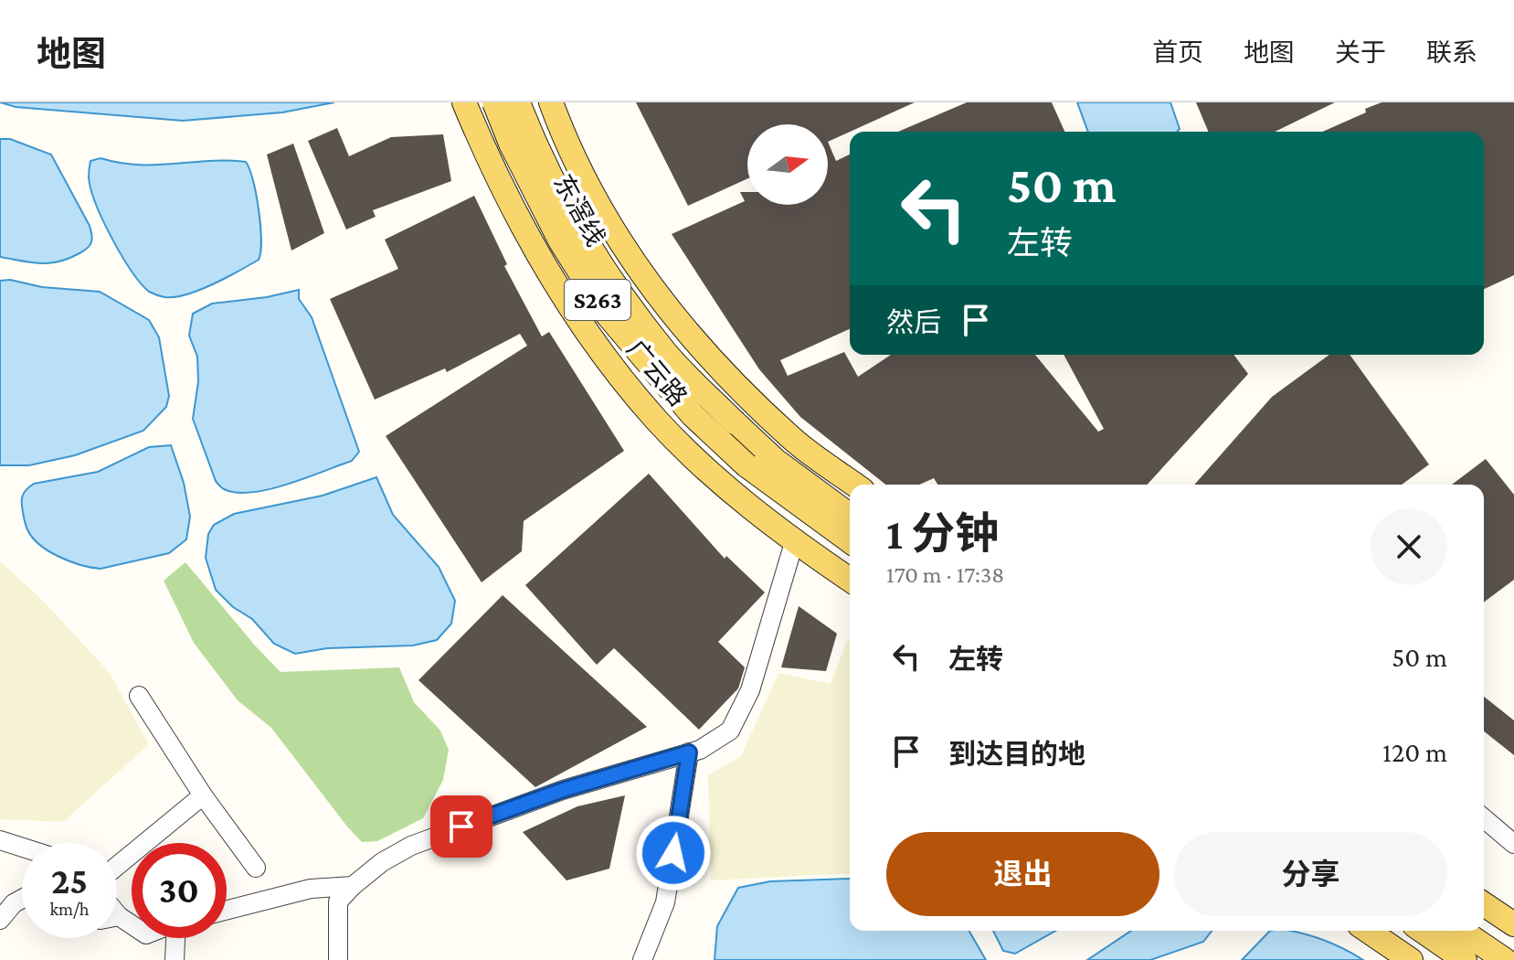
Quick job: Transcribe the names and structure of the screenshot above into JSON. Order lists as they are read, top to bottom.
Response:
{
  "streets": {
    "main road": ["东滘线", "S263", "广云路"]
  },
  "crossings": [
    ["东滘线", "S263"]
  ],
  "north": "right",
  "page": {
    "header": "地图",
    "nav": [
      "首页",
      "地图",
      "关于",
      "联系"
    ],
    "turn": ["50 m", "左转"],
    "then": "然后",
    "heading": ["1 分钟", "170 m · 17:38"],
    "list": [
      {
        "name": "左转",
        "value": "50 m"
      },
      {
        "name": "到达目的地",
        "value": "120 m"
      }
    ],
    "buttons": ["退出", "分享"],
    "speed": "25 km/h",
    "limit": "30"
  }
}
